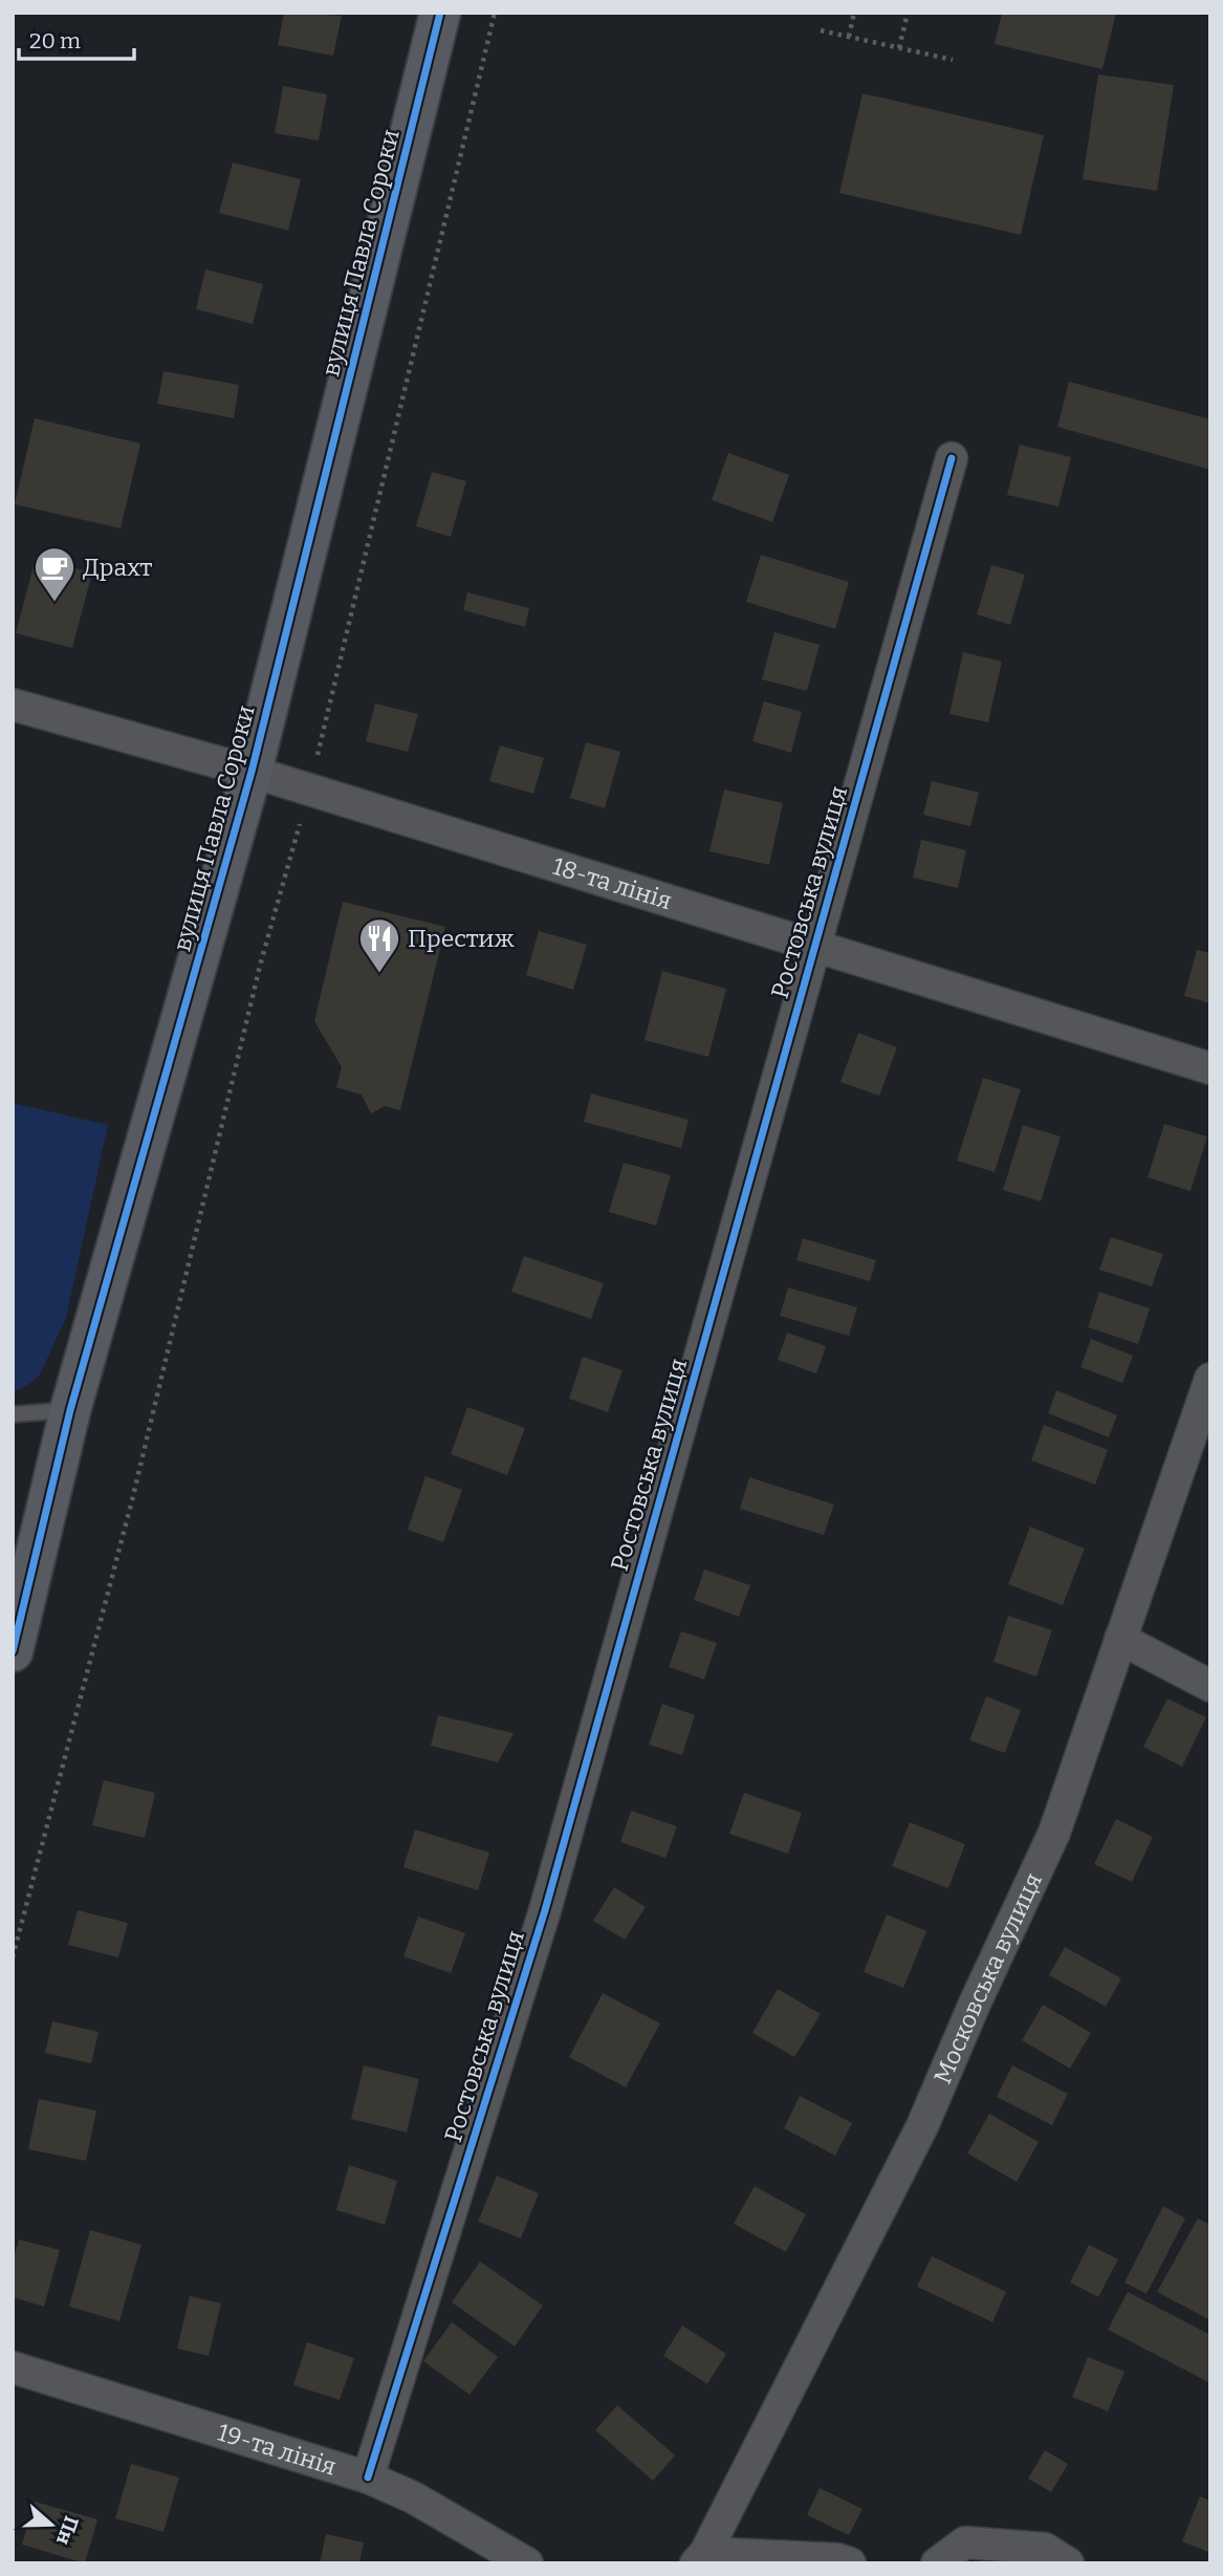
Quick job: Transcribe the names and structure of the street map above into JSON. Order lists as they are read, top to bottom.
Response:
{
  "streets": {
    "street": [
      "вулиця Павла Сороки",
      "18-та лінія",
      "Ростовська вулиця",
      "Московська вулиця",
      "19-та лінія"
    ]
  },
  "crossings": [
    ["вулиця Павла Сороки", "18-та лінія"],
    ["18-та лінія", "Ростовська вулиця"],
    ["Ростовська вулиця", "19-та лінія"]
  ],
  "places": {
    "cafe": ["Драхт"],
    "restaurant": ["Престиж"]
  },
  "scale_bar": "20 m",
  "north": "right"
}
